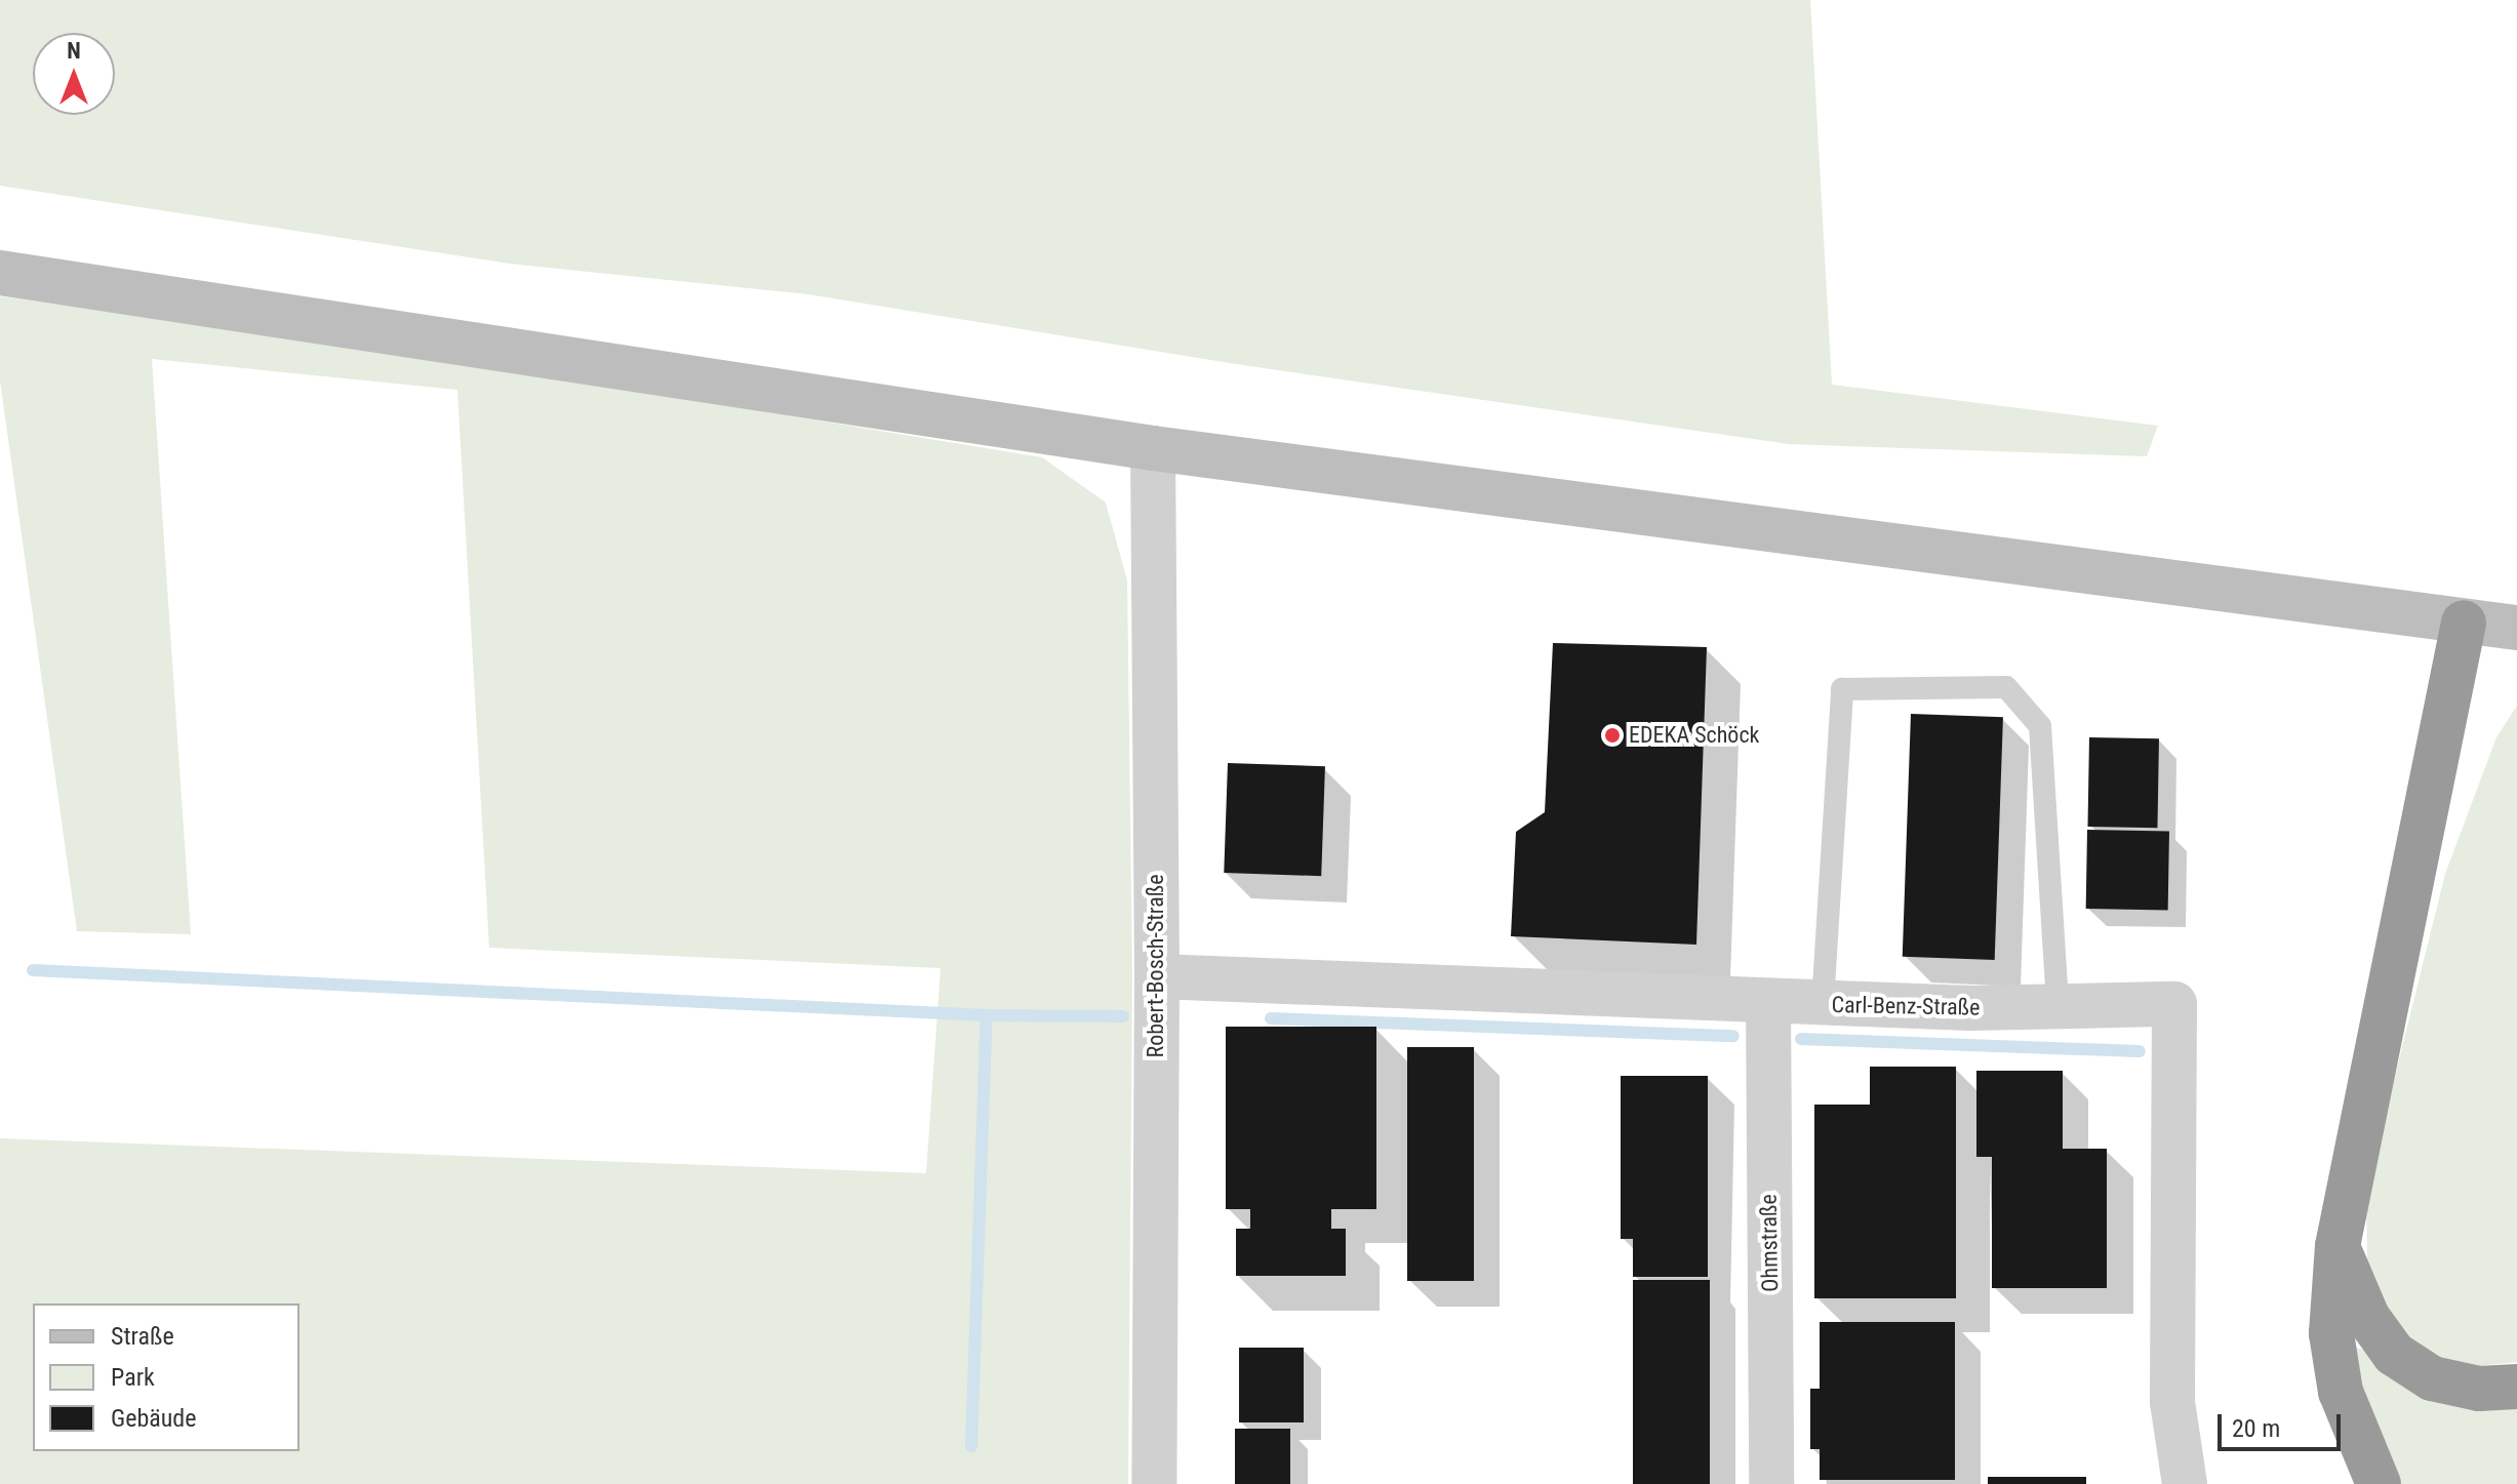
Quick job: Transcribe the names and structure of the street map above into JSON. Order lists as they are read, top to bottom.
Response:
{
  "streets": {
    "street": ["Robert-Bosch-Straße", "Carl-Benz-Straße", "Ohmstraße"]
  },
  "crossings": [
    ["Robert-Bosch-Straße", "Carl-Benz-Straße"],
    ["Carl-Benz-Straße", "Ohmstraße"]
  ],
  "places": ["EDEKA Schöck"],
  "legend": ["Straße", "Park", "Gebäude"],
  "scale_bar": "20 m",
  "north": "top"
}
